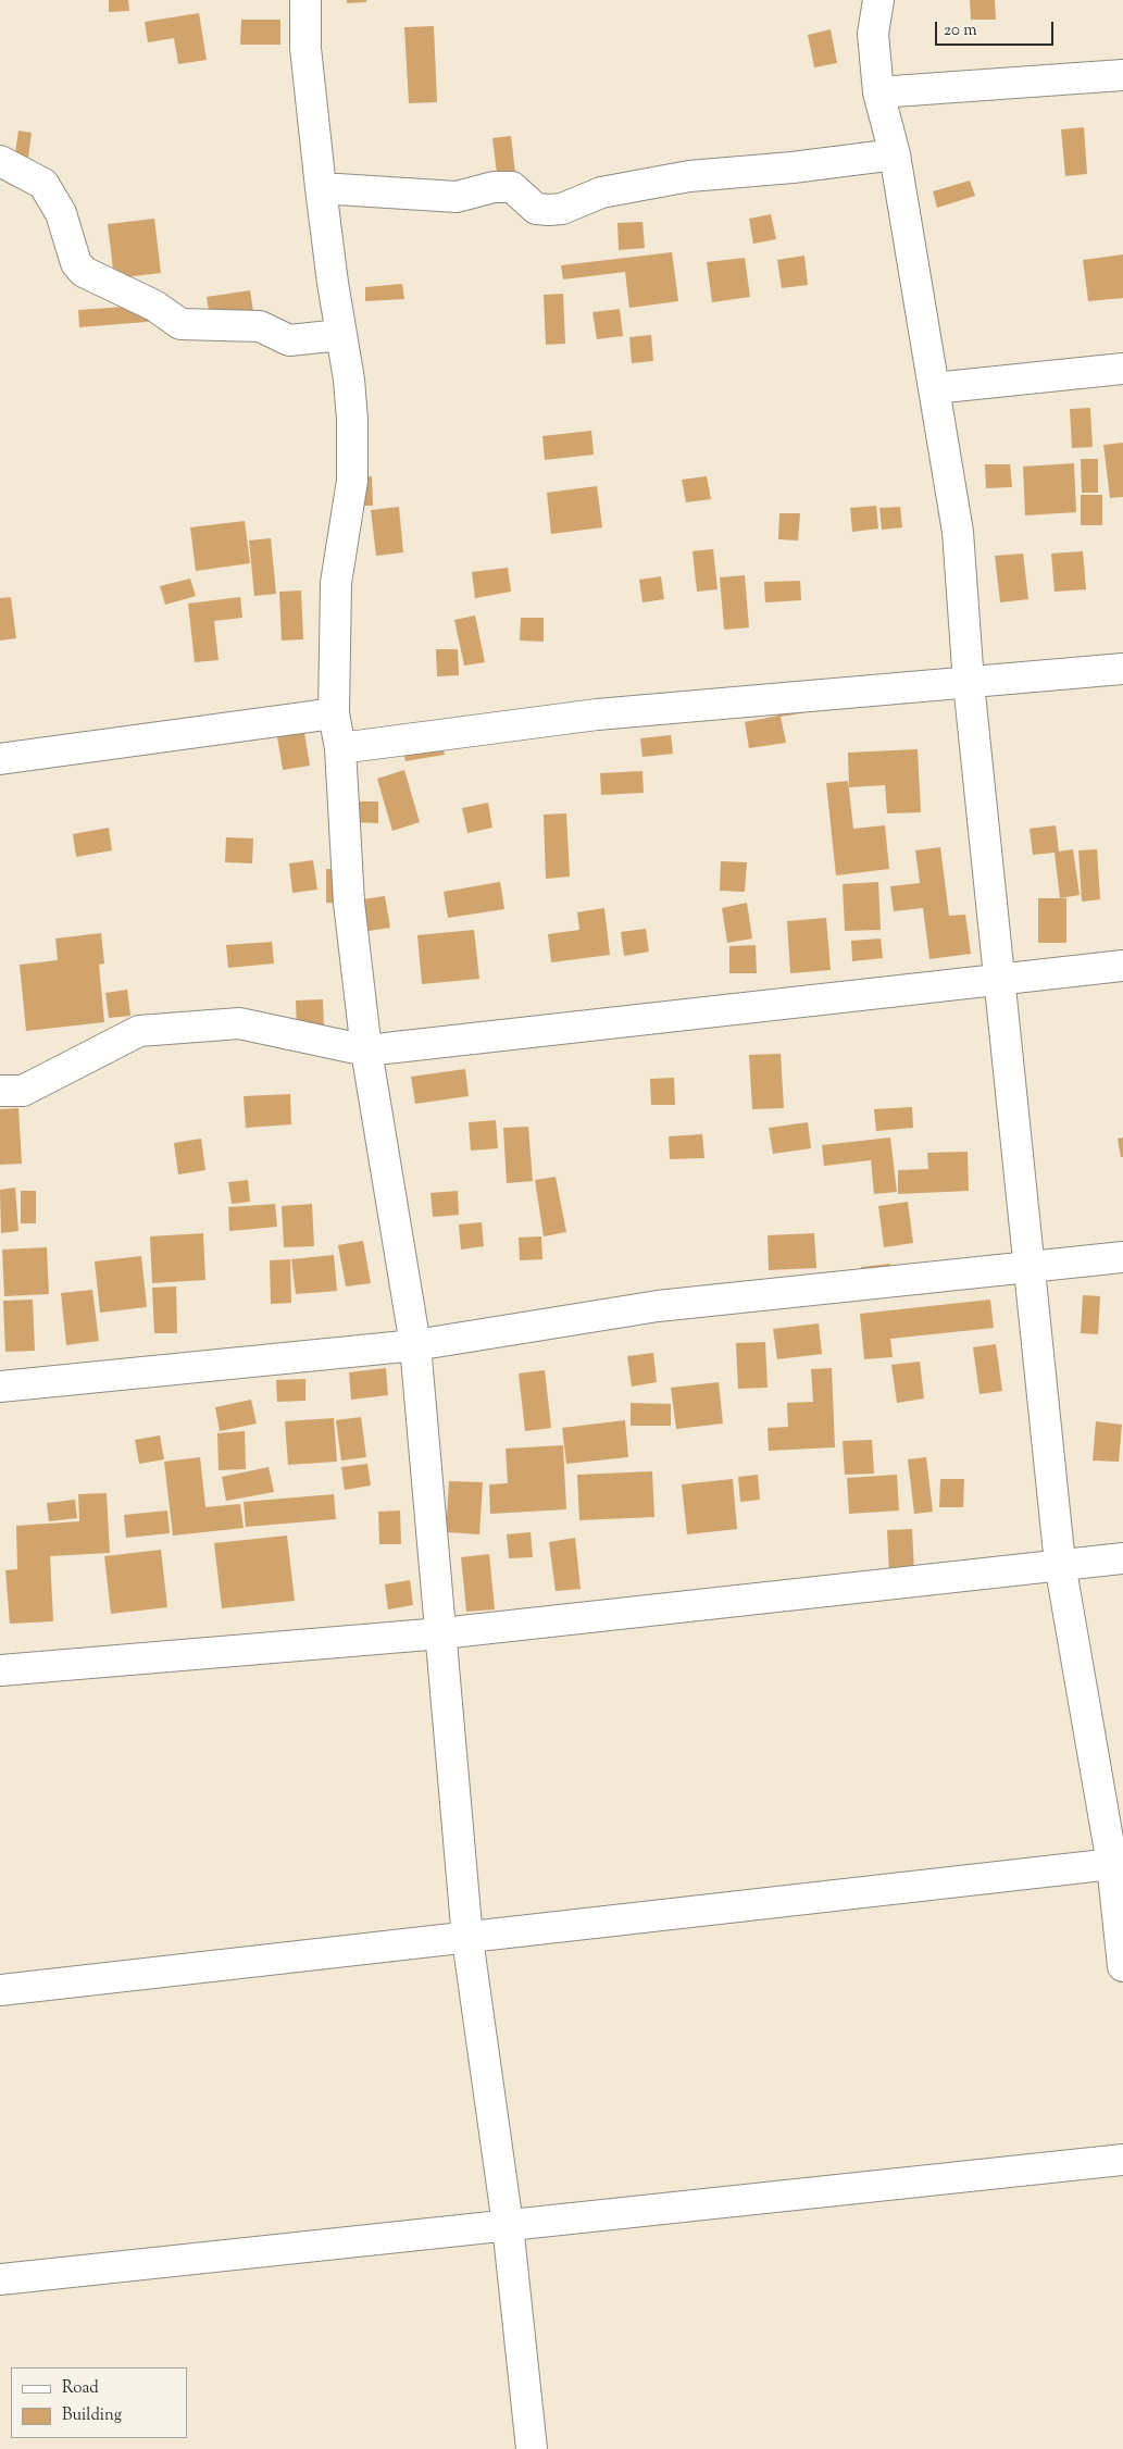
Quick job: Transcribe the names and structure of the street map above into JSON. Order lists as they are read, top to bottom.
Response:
{
  "legend": ["Road", "Building"],
  "scale_bar": "20 m"
}
